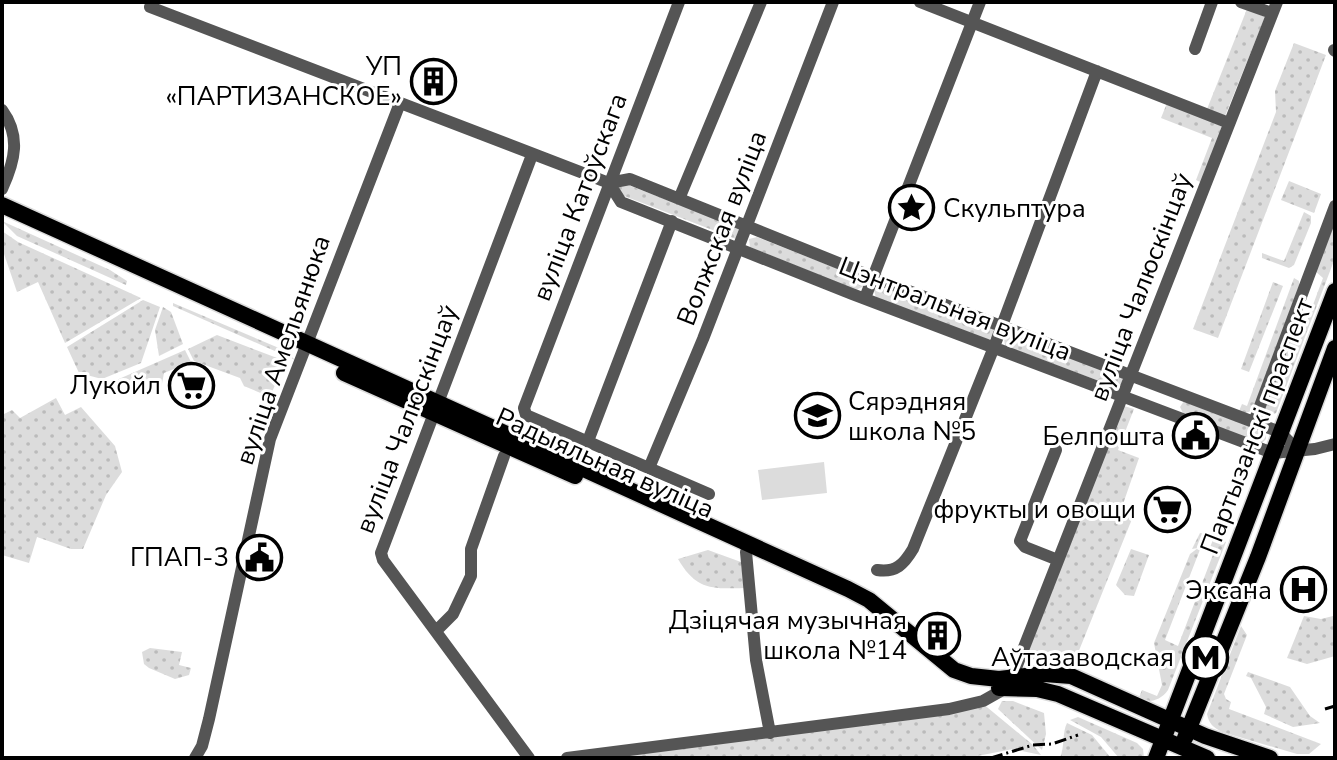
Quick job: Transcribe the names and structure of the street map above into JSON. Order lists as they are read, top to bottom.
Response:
{
  "streets": {
    "main road": ["Партызанскі праспект", "Радыяльная вуліца"],
    "street": [
      "вуліца Катоўскага",
      "Волжская вуліца",
      "вуліца Чалюскінцаў",
      "Цэнтральная вуліца",
      "вуліца Амельянюка"
    ]
  },
  "crossings": [
    ["вуліца Катоўскага", "Цэнтральная вуліца"],
    ["Волжская вуліца", "Цэнтральная вуліца"],
    ["вуліца Чалюскінцаў", "Цэнтральная вуліца"],
    ["вуліца Чалюскінцаў", "Радыяльная вуліца"],
    ["Цэнтральная вуліца", "вуліца Амельянюка"],
    ["Цэнтральная вуліца", "Партызанскі праспект"],
    ["вуліца Амельянюка", "Радыяльная вуліца"],
    ["Партызанскі праспект", "Радыяльная вуліца"]
  ],
  "places": {
    "building": ["УП «ПАРТИЗАНСКОЕ»", "Дзіцячая музычная школа №14"],
    "place": ["Скульптура"],
    "supermarket": ["Лукойл", "фрукты и овощи"],
    "school or university": ["Сярэдняя школа №5"],
    "public building": ["Белпошта", "ГПАП-3"],
    "hospital": ["Эксана"],
    "metro station": ["Аўтазаводская"]
  }
}
